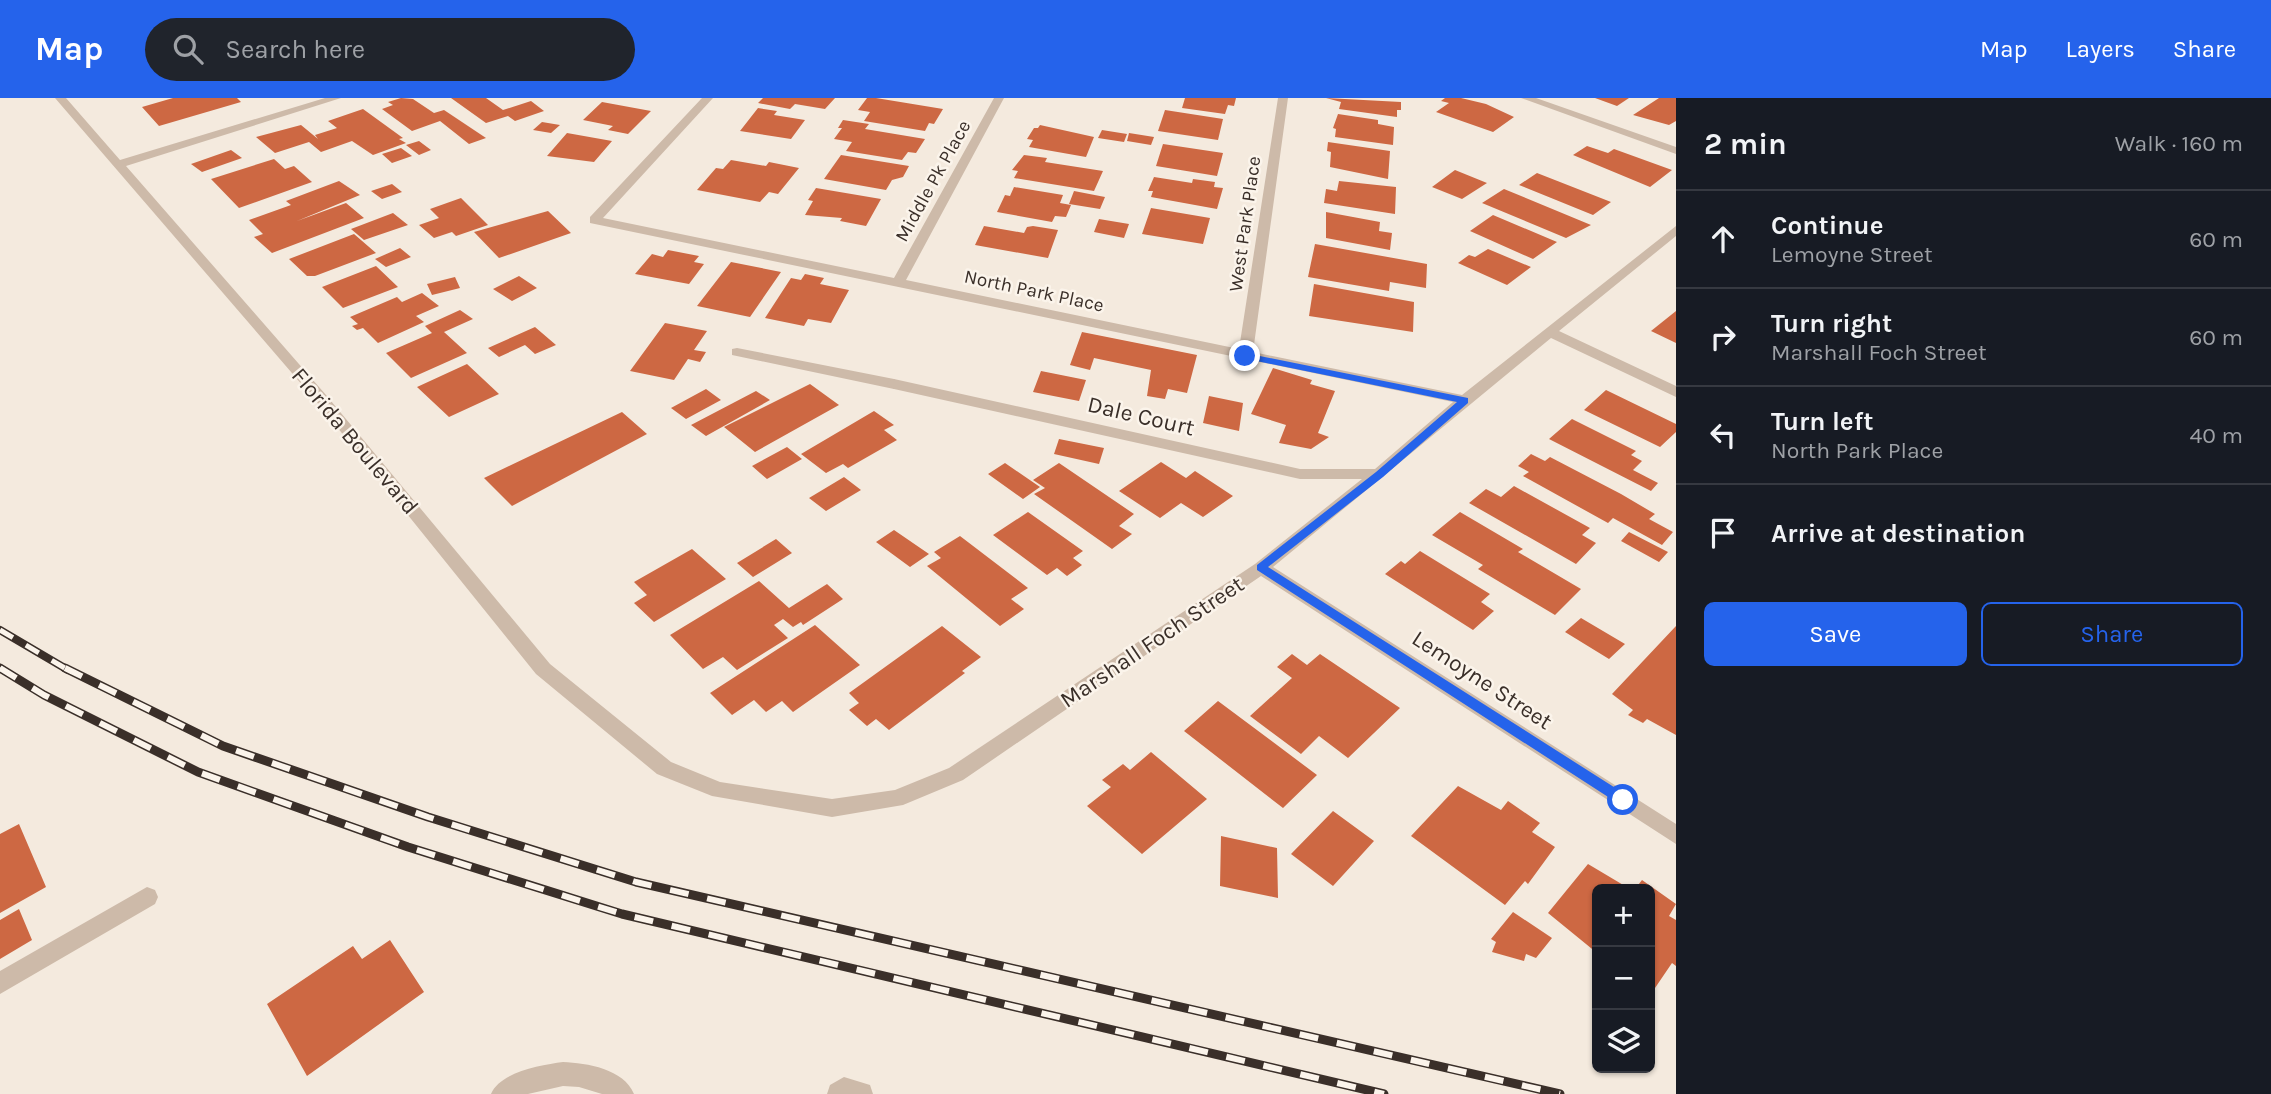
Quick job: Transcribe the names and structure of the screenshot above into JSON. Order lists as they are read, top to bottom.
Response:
{
  "streets": {
    "street": [
      "Middle Pk Place",
      "West Park Place",
      "North Park Place",
      "Dale Court",
      "Florida Boulevard",
      "Marshall Foch Street",
      "Lemoyne Street"
    ]
  },
  "crossings": [
    ["Middle Pk Place", "North Park Place"],
    ["West Park Place", "North Park Place"],
    ["North Park Place", "Marshall Foch Street"],
    ["Dale Court", "Marshall Foch Street"],
    ["Florida Boulevard", "Marshall Foch Street"],
    ["Marshall Foch Street", "Lemoyne Street"]
  ],
  "page": {
    "header": "Map",
    "search": "Search here",
    "nav": ["Map", "Layers", "Share"],
    "heading": ["2 min", "Walk · 160 m"],
    "list": [
      ["Continue", "Lemoyne Street", "60 m"],
      ["Turn right", "Marshall Foch Street", "60 m"],
      ["Turn left", "North Park Place", "40 m"],
      "Arrive at destination"
    ],
    "buttons": ["Save", "Share"],
    "map_buttons": ["+", "−"]
  }
}
